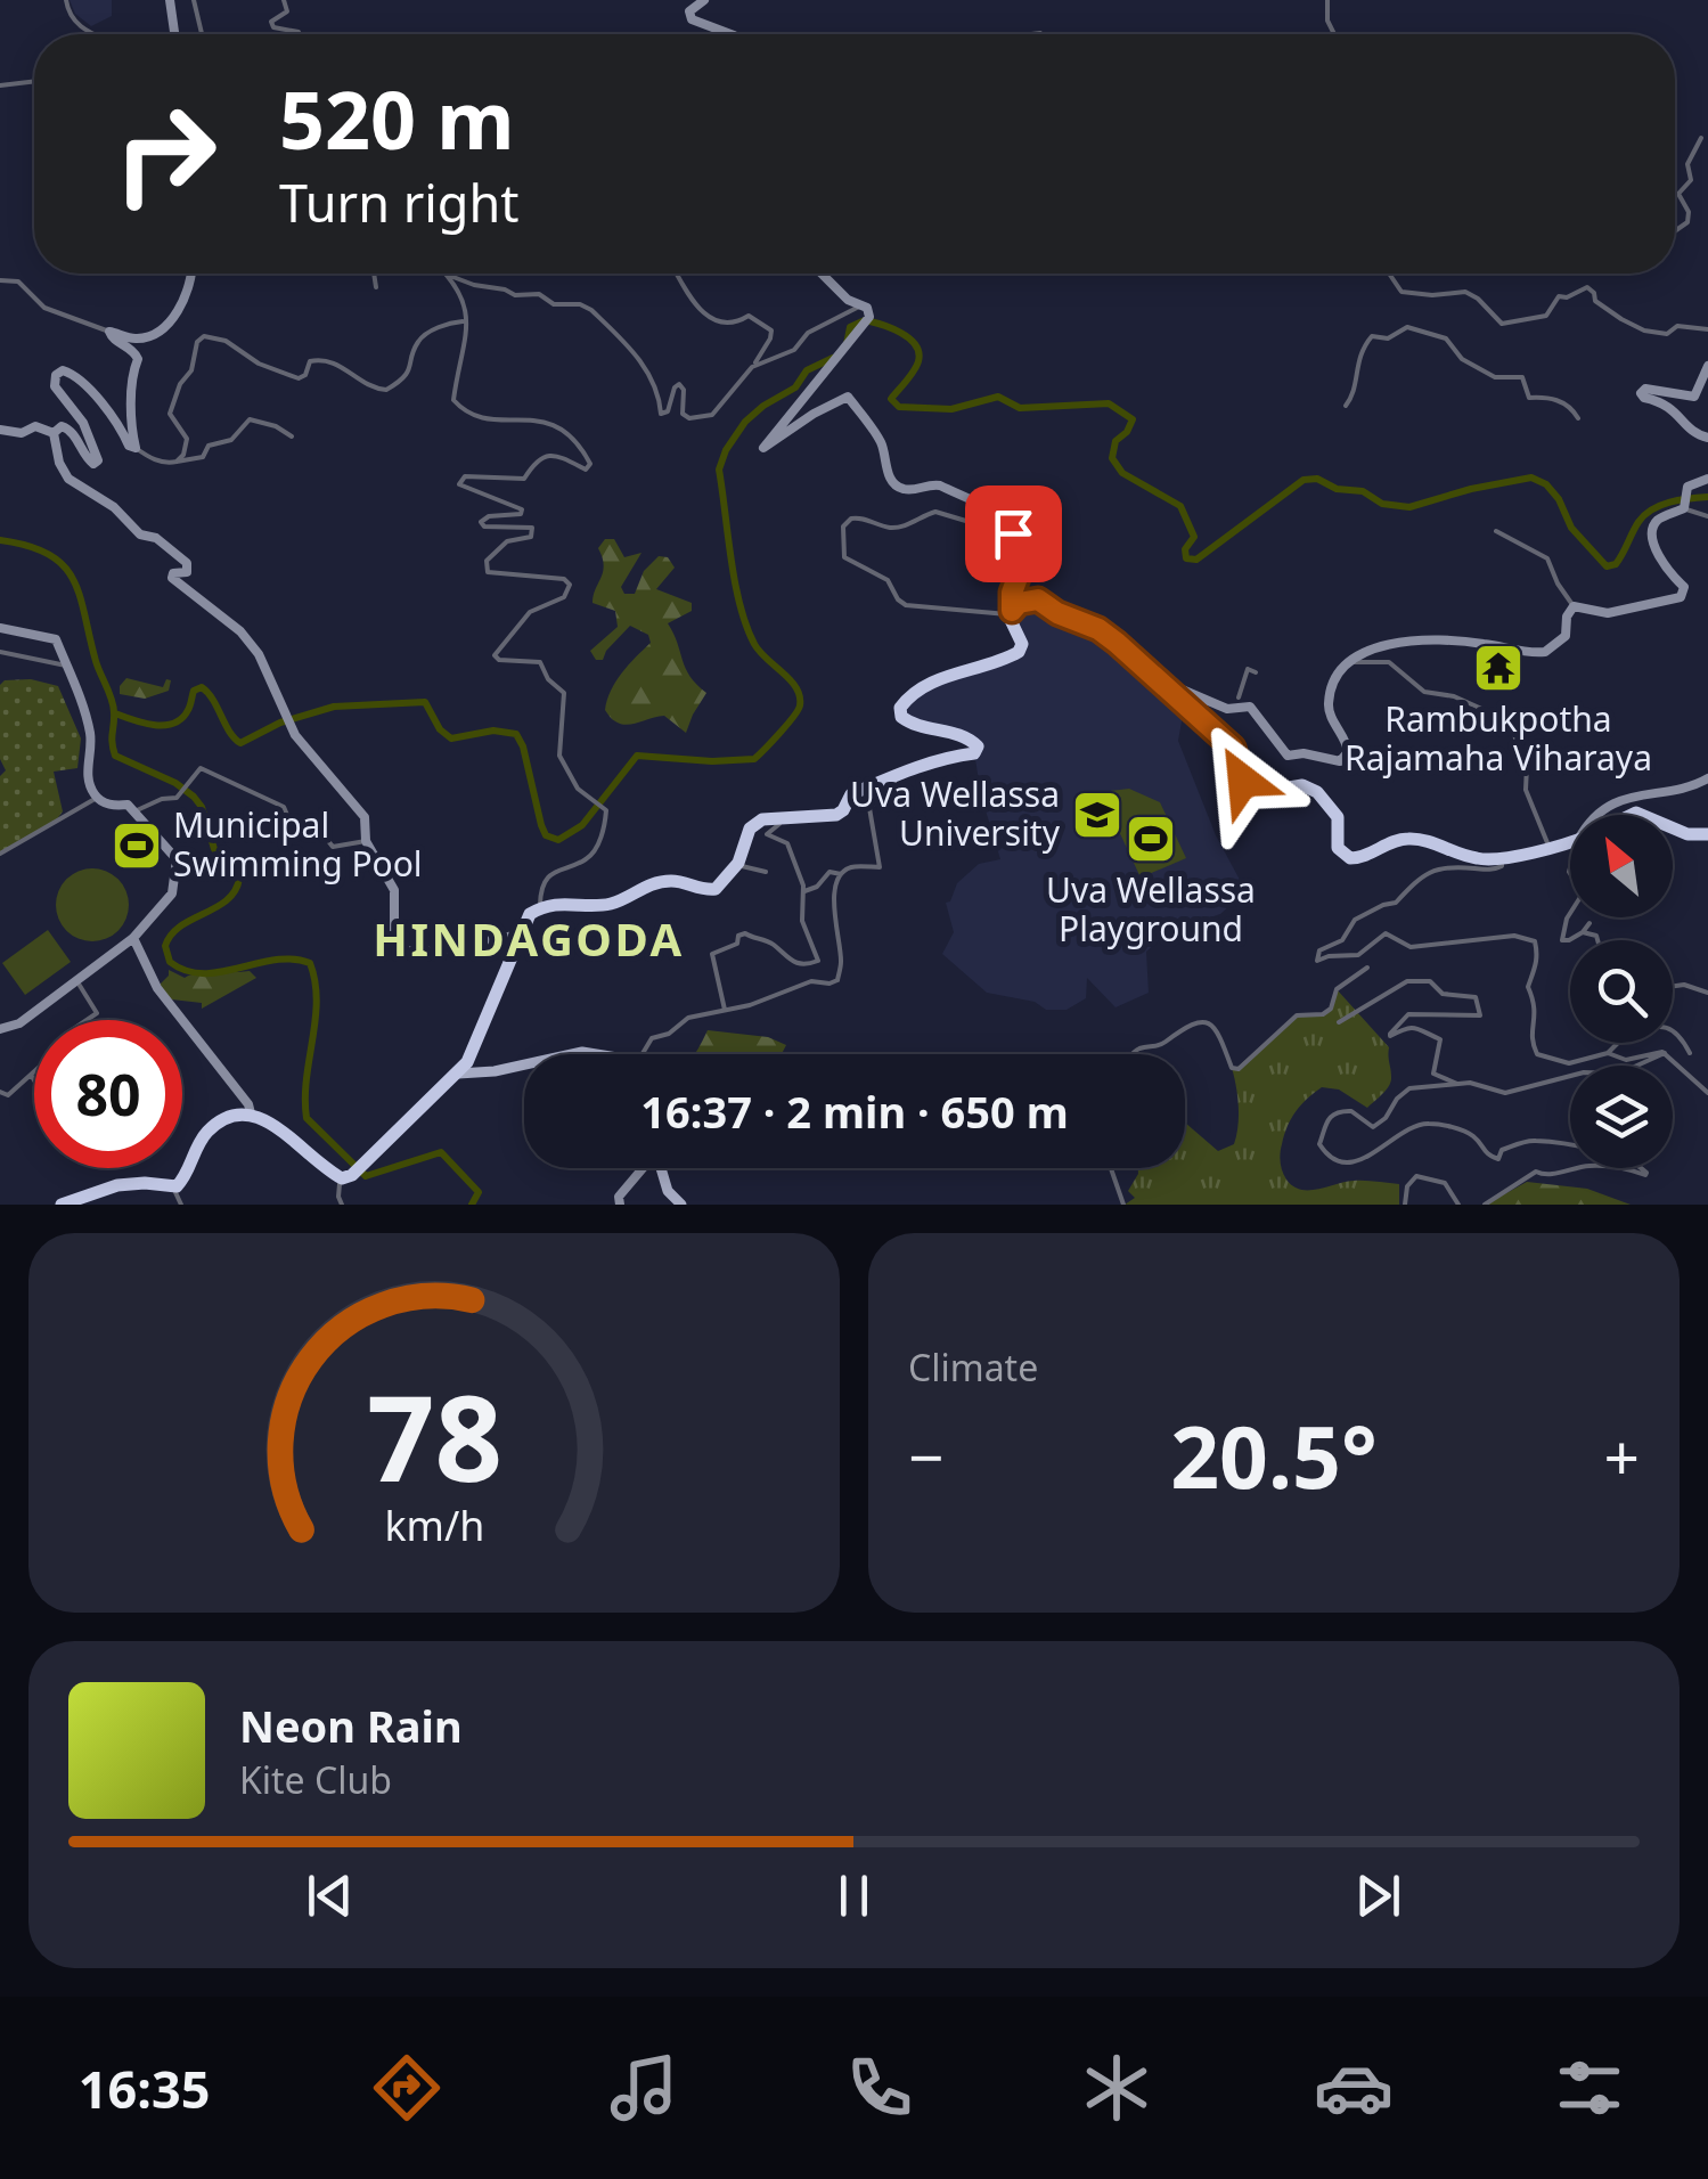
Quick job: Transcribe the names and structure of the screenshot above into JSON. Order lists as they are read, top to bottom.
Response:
{
  "districts": ["HINDAGODA"],
  "places": {
    "temple": ["Rambukpotha Rajamaha Viharaya"],
    "school or university": ["Uva Wellassa University"],
    "sports": ["Uva Wellassa Playground", "Municipal Swimming Pool"]
  },
  "north": "top left",
  "page": {
    "turn": ["520 m", "Turn right"],
    "limit": "80",
    "trip": "16:37 · 2 min · 650 m",
    "tile": "Climate",
    "heat": ["−", "20.5°", "+"],
    "song": ["Neon Rain", "Kite Club"],
    "tabs": "16:35",
    "gauge": ["78", "km/h"]
  }
}
